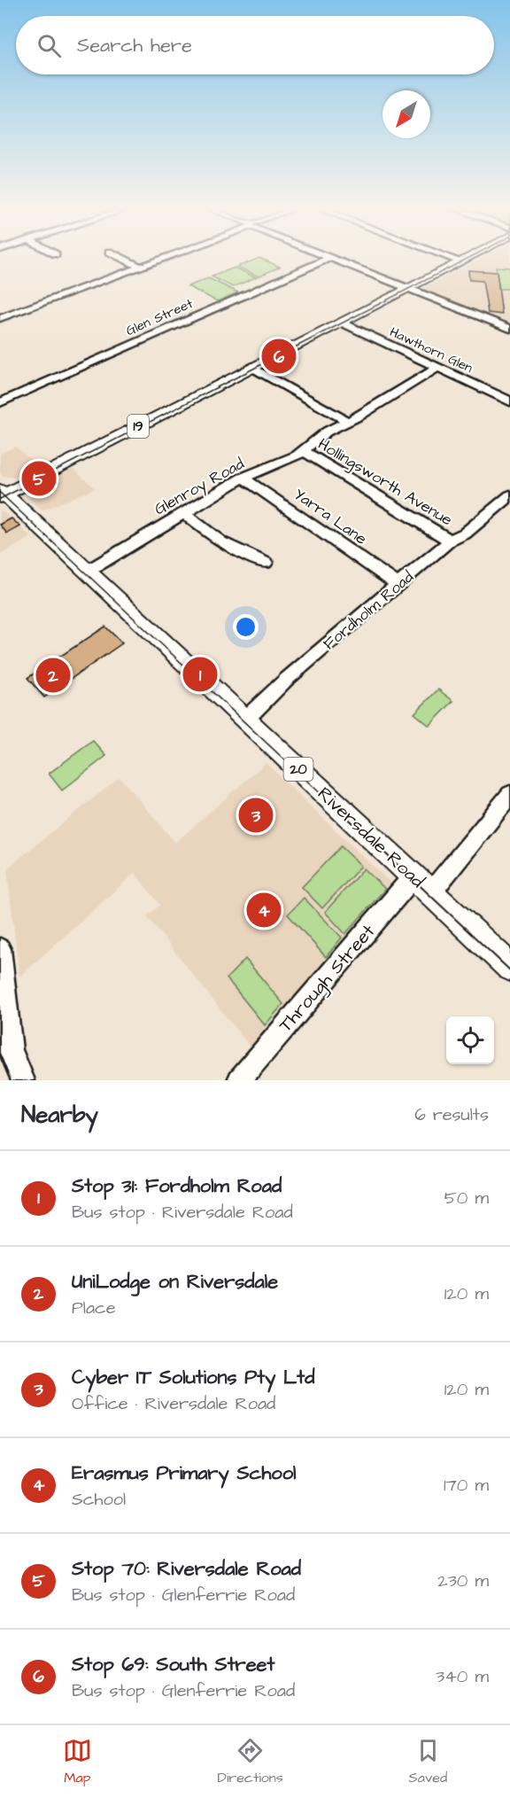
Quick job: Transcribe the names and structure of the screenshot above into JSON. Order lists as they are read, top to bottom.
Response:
{
  "streets": {
    "main road": ["19", "20", "Riversdale Road"],
    "street": [
      "Glen Street",
      "Hawthorn Glen",
      "Hollingsworth Avenue",
      "Glenroy Road",
      "Yarra Lane",
      "Fordholm Road",
      "Through Street"
    ]
  },
  "crossings": [
    ["Hawthorn Glen", "19"],
    ["Hawthorn Glen", "Glenroy Road"],
    ["19", "Riversdale Road"],
    ["Hollingsworth Avenue", "Glenroy Road"],
    ["Hollingsworth Avenue", "Fordholm Road"],
    ["Glenroy Road", "Yarra Lane"],
    ["Glenroy Road", "Riversdale Road"],
    ["Yarra Lane", "Fordholm Road"],
    ["Fordholm Road", "Riversdale Road"],
    ["Riversdale Road", "Through Street"]
  ],
  "north": "bottom left",
  "page": {
    "search": "Search here",
    "pins": [
      "6",
      "5",
      "1",
      "2",
      "3",
      "4"
    ],
    "heading": ["Nearby", "6 results"],
    "list": [
      {
        "mark": "1",
        "name": "Stop 31: Fordholm Road",
        "note": "Bus stop · Riversdale Road",
        "value": "50 m"
      },
      {
        "mark": "2",
        "name": "UniLodge on Riversdale",
        "note": "Place",
        "value": "120 m"
      },
      {
        "mark": "3",
        "name": "Cyber IT Solutions Pty Ltd",
        "note": "Office · Riversdale Road",
        "value": "120 m"
      },
      {
        "mark": "4",
        "name": "Erasmus Primary School",
        "note": "School",
        "value": "170 m"
      },
      {
        "mark": "5",
        "name": "Stop 70: Riversdale Road",
        "note": "Bus stop · Glenferrie Road",
        "value": "230 m"
      },
      {
        "mark": "6",
        "name": "Stop 69: South Street",
        "note": "Bus stop · Glenferrie Road",
        "value": "340 m"
      }
    ],
    "nav": ["Map", "Directions", "Saved"]
  }
}
